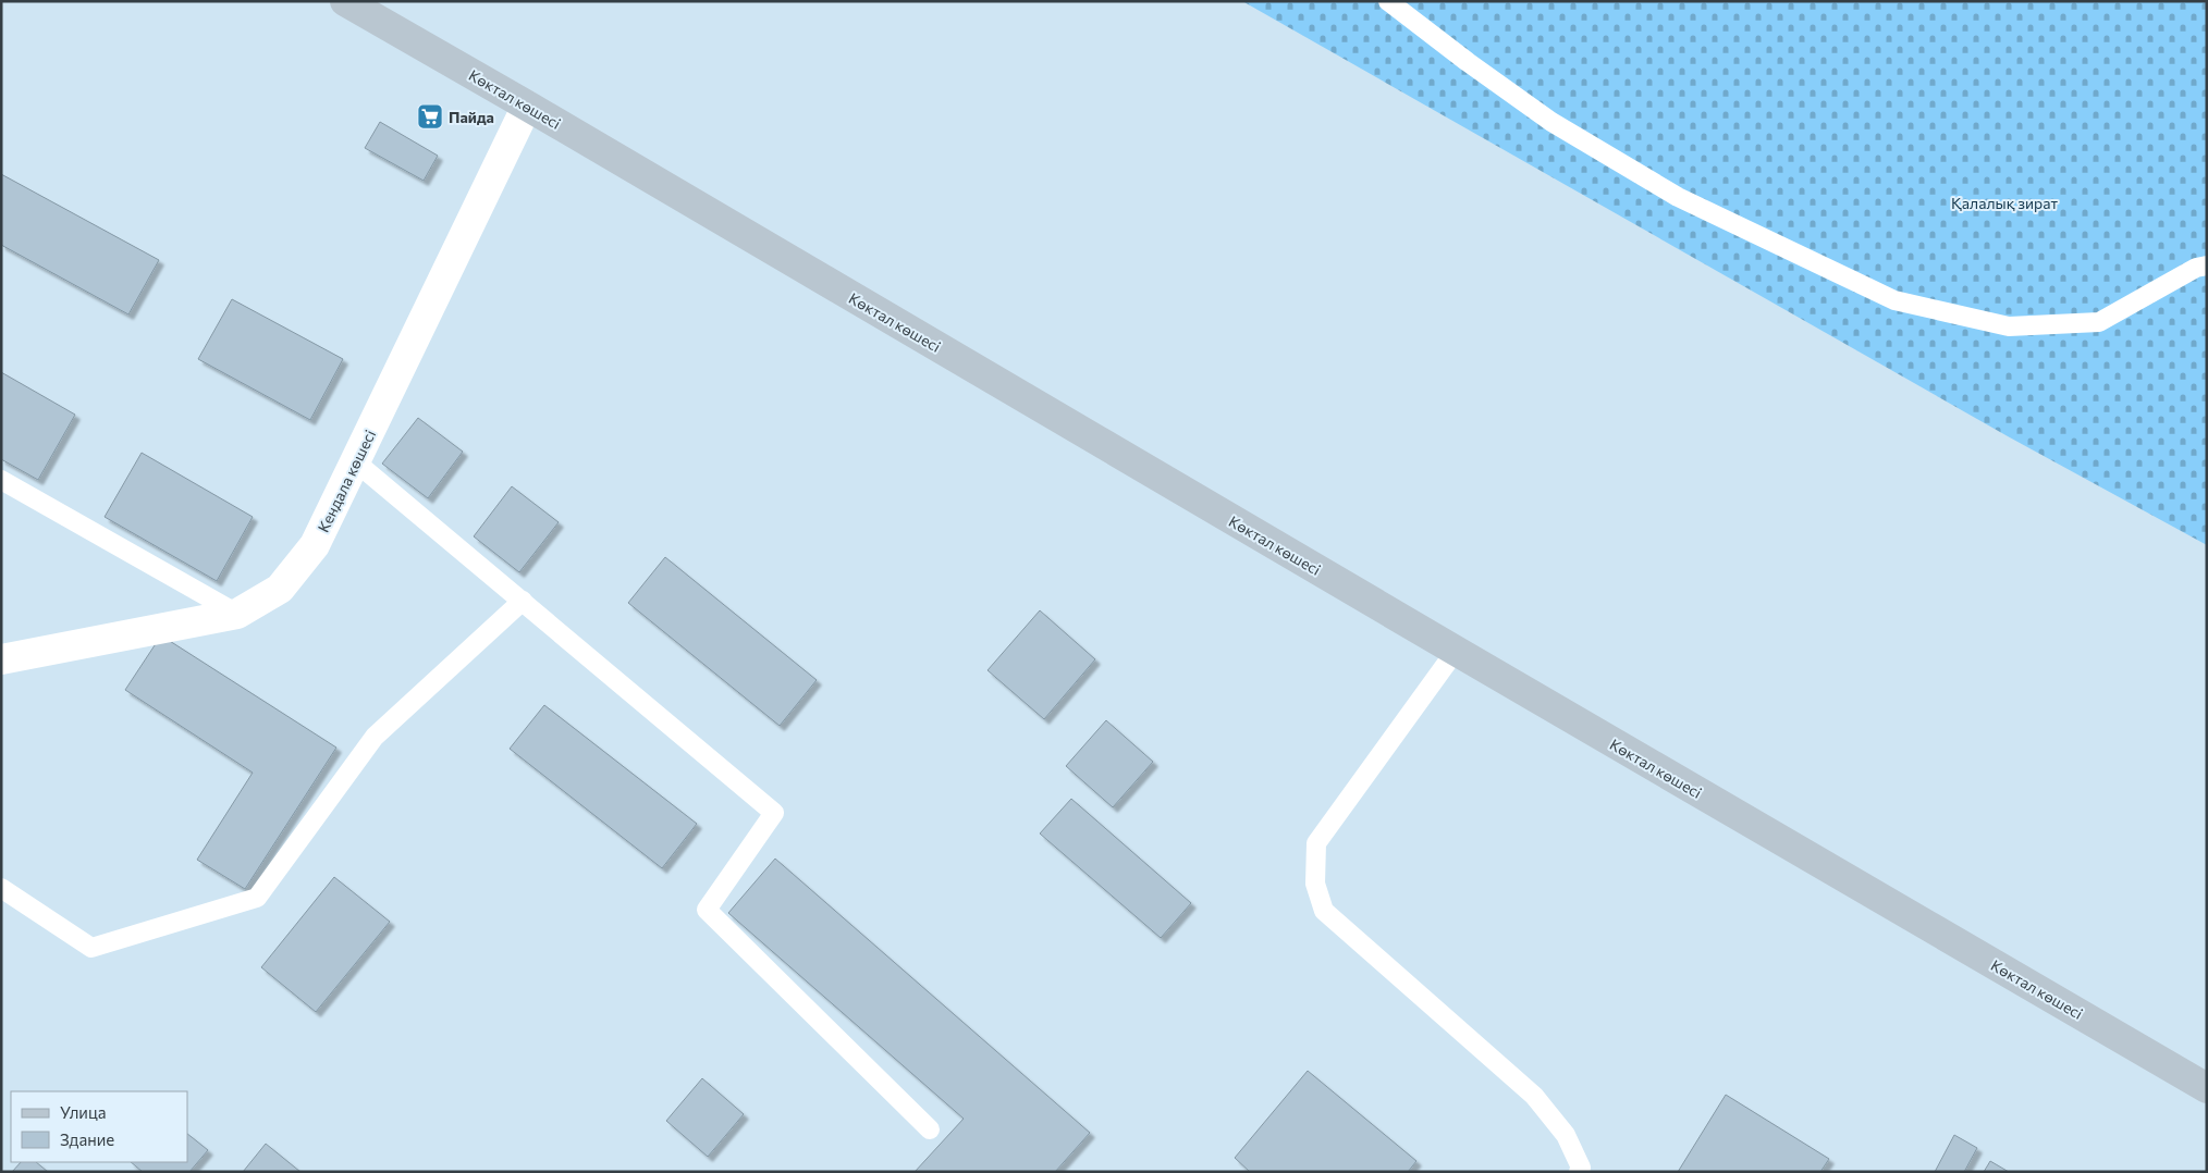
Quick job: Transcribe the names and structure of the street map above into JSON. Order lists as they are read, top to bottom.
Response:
{
  "streets": {
    "street": ["Көктал көшесі", "Кендала көшесі"]
  },
  "crossings": [
    ["Көктал көшесі", "Кендала көшесі"]
  ],
  "parks": ["Қалалық зират"],
  "places": {
    "supermarket": ["Пайда"]
  },
  "legend": ["Улица", "Здание"]
}
